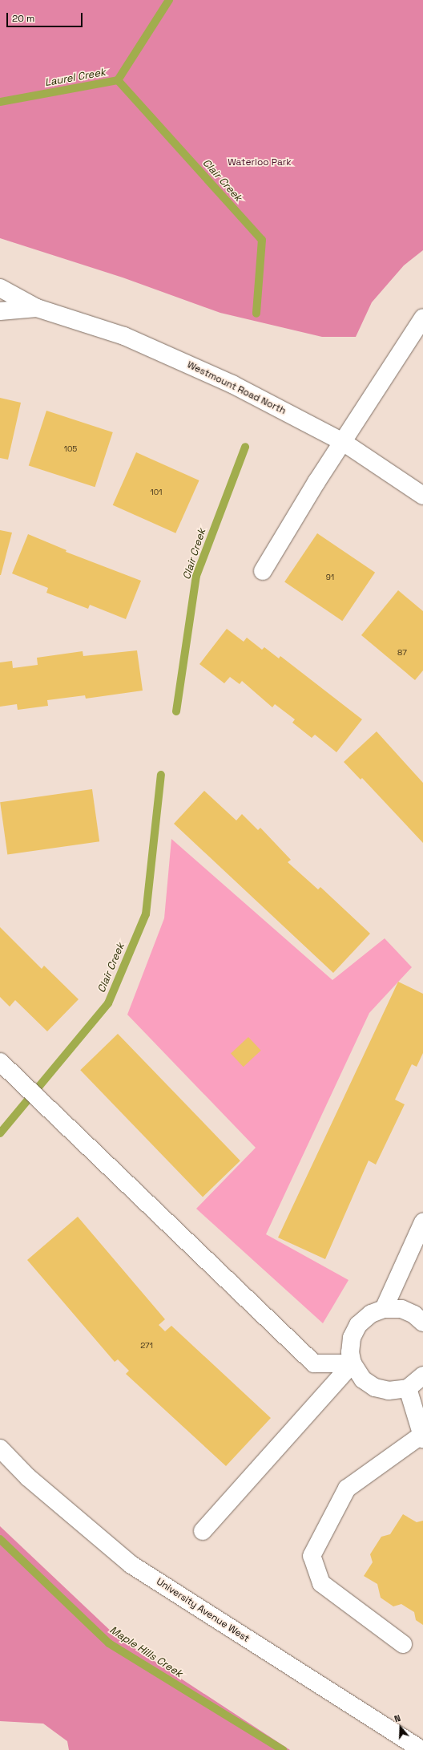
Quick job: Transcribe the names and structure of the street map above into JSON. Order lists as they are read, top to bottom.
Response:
{
  "streets": {
    "main road": ["Westmount Road North", "University Avenue West"]
  },
  "water": ["Laurel Creek", "Clair Creek", "Maple Hills Creek"],
  "parks": ["Waterloo Park"],
  "house_numbers": [
    "105",
    "101",
    "91",
    "87",
    "271"
  ],
  "scale_bar": "20 m",
  "north": "top"
}
